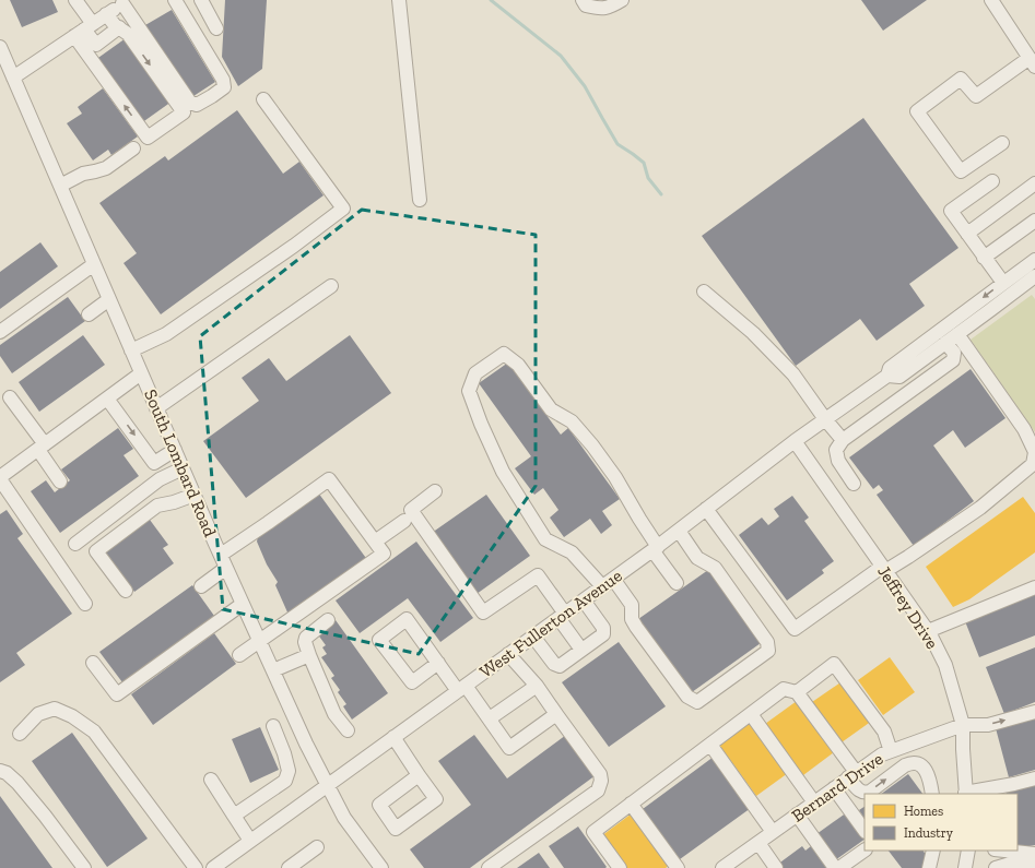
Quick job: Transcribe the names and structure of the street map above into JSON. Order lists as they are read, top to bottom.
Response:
{
  "streets": {
    "street": [
      "South Lombard Road",
      "Jeffrey Drive",
      "West Fullerton Avenue",
      "Bernard Drive"
    ]
  },
  "crossings": [
    ["South Lombard Road", "West Fullerton Avenue"],
    ["Jeffrey Drive", "West Fullerton Avenue"],
    ["Jeffrey Drive", "Bernard Drive"]
  ],
  "legend": ["Homes", "Industry"]
}
